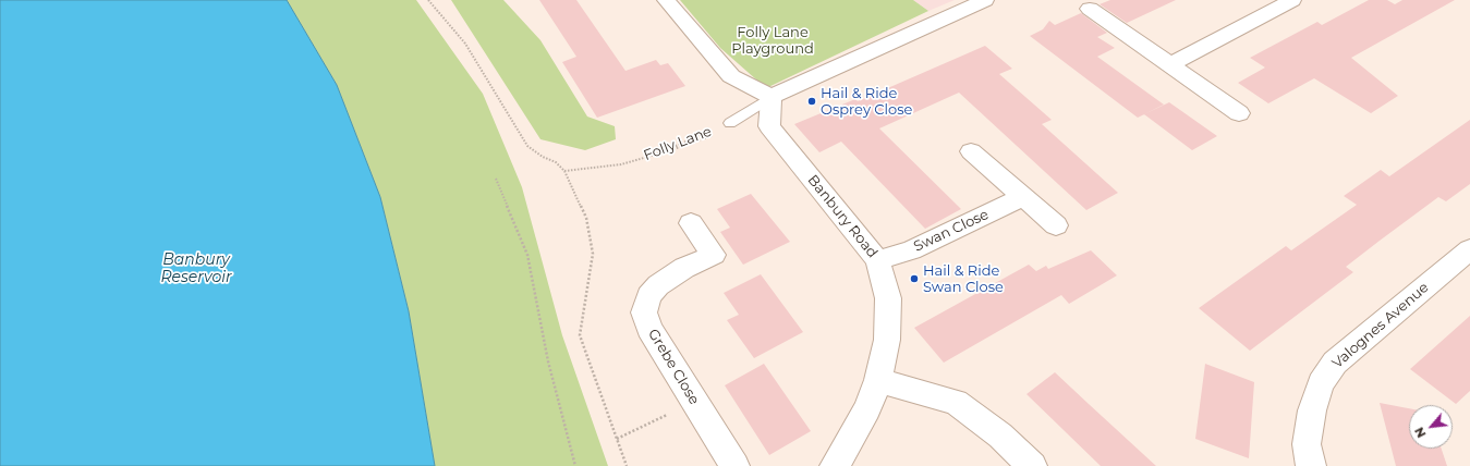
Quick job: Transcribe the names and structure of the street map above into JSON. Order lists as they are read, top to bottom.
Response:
{
  "streets": {
    "street": [
      "Folly Lane",
      "Banbury Road",
      "Swan Close",
      "Valognes Avenue",
      "Grebe Close"
    ]
  },
  "crossings": [
    ["Folly Lane", "Banbury Road"],
    ["Banbury Road", "Swan Close"]
  ],
  "water": ["Banbury Reservoir"],
  "parks": ["Folly Lane Playground"],
  "places": ["Hail & Ride Osprey Close", "Hail & Ride Swan Close"],
  "north": "bottom left"
}
